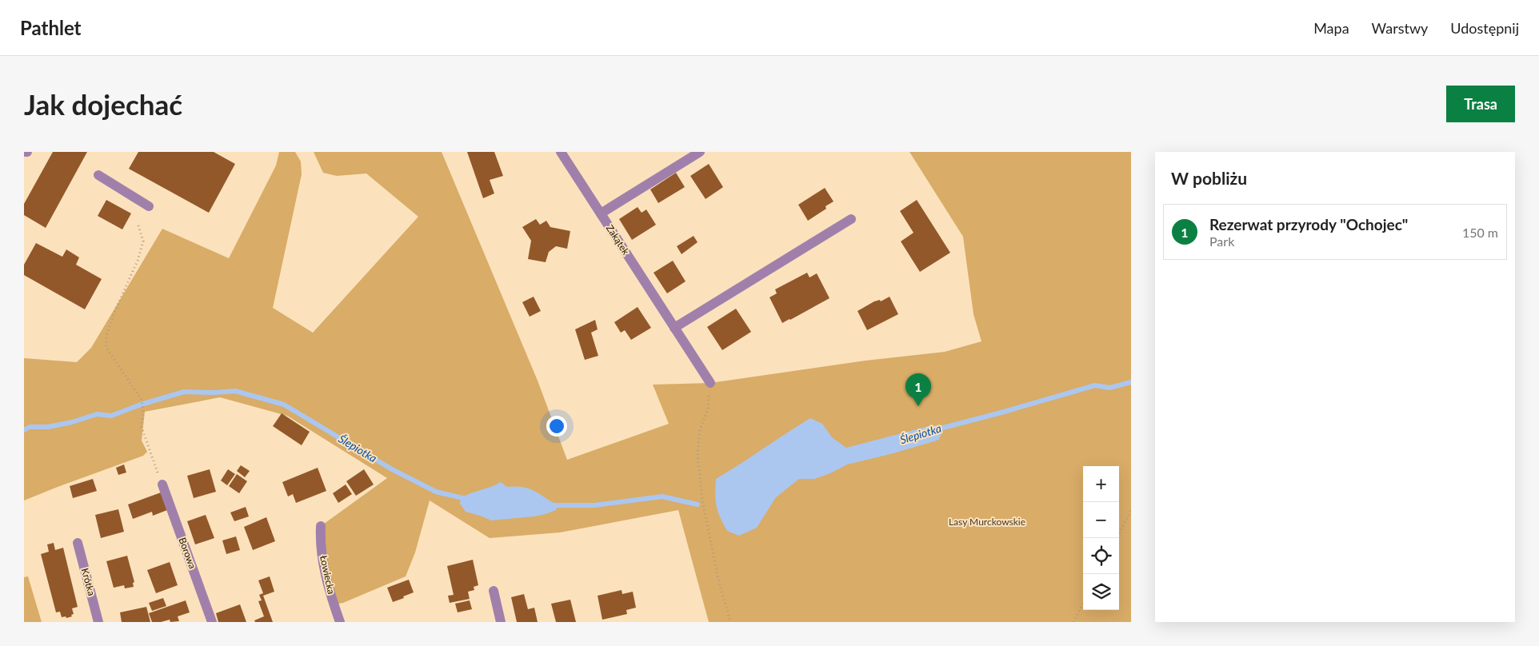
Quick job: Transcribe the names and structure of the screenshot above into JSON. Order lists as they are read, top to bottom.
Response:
{
  "streets": {
    "street": [
      "Zakątek",
      "Borowa",
      "Łowiecka",
      "Krótka"
    ]
  },
  "water": ["Ślepiotka"],
  "parks": ["Lasy Murckowskie"],
  "page": {
    "header": "Pathlet",
    "nav": ["Mapa", "Warstwy", "Udostępnij"],
    "buttons": "Trasa",
    "title": "Jak dojechać",
    "heading": "W pobliżu",
    "list": [
      {
        "mark": "1",
        "name": "Rezerwat przyrody \"Ochojec\"",
        "note": "Park",
        "value": "150 m"
      }
    ],
    "pins": "1",
    "map_buttons": ["+", "−"]
  }
}
